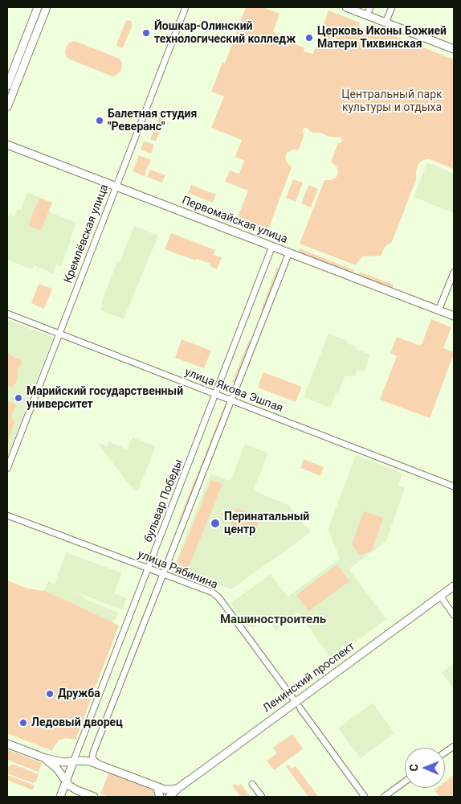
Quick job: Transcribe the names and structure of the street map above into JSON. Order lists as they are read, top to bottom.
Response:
{
  "streets": {
    "main road": ["Первомайская улица", "Ленинский проспект"],
    "street": [
      "Кремлёвская улица",
      "улица Якова Эшпая",
      "бульвар Победы",
      "улица Рябинина"
    ]
  },
  "crossings": [
    ["Первомайская улица", "Кремлёвская улица"],
    ["Первомайская улица", "бульвар Победы"],
    ["Кремлёвская улица", "улица Якова Эшпая"],
    ["улица Якова Эшпая", "бульвар Победы"],
    ["бульвар Победы", "улица Рябинина"],
    ["улица Рябинина", "Ленинский проспект"]
  ],
  "districts": ["Машиностроитель"],
  "parks": ["Центральный парк культуры и отдыха"],
  "places": [
    "Йошкар-Олинский технологический колледж",
    "Церковь Иконы Божией Матери Тихвинская",
    "Балетная студия \"Реверанс\"",
    "Марийский государственный университет",
    "Перинатальный центр",
    "Дружба",
    "Ледовый дворец"
  ],
  "north": "left"
}
